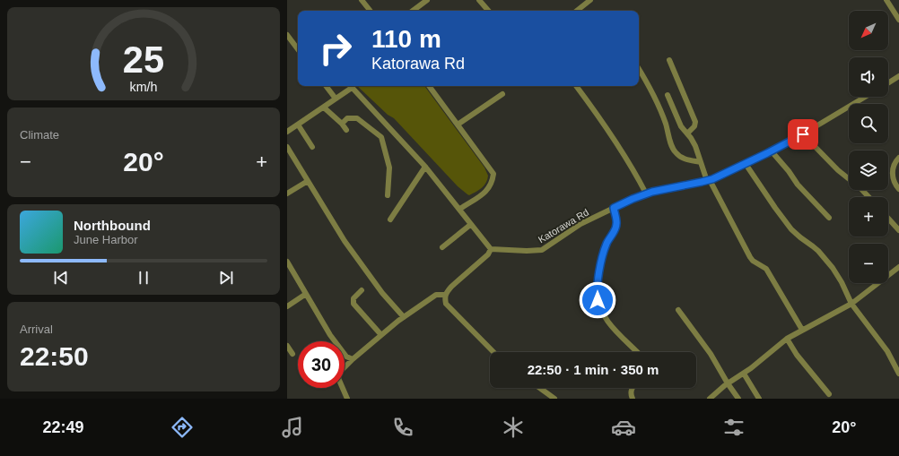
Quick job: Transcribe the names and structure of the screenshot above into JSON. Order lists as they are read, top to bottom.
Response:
{
  "streets": {
    "street": ["Katorawa Rd"]
  },
  "north": "bottom left",
  "page": {
    "map_buttons": ["+", "−"],
    "turn": ["110 m", "Katorawa Rd"],
    "tile": [
      "Climate",
      ["Arrival", "22:50"]
    ],
    "heat": ["−", "20°", "+"],
    "song": ["Northbound", "June Harbor"],
    "limit": "30",
    "trip": "22:50 · 1 min · 350 m",
    "tabs": ["22:49", "20°"],
    "gauge": ["25", "km/h"]
  }
}
